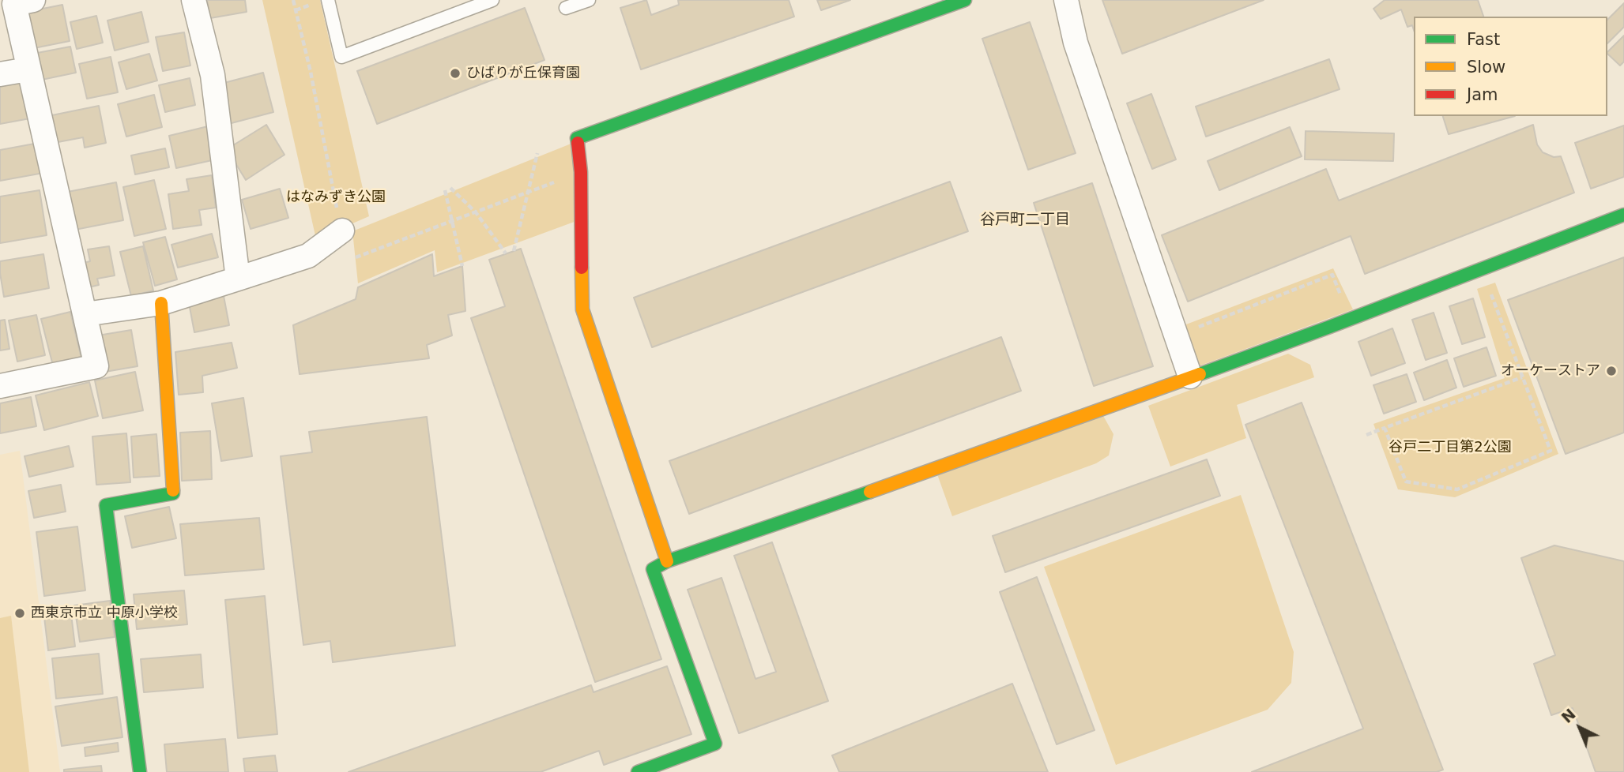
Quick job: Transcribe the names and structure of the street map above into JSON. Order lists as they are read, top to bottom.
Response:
{
  "districts": ["谷戸町二丁目"],
  "parks": ["はなみずき公園", "谷戸二丁目第2公園"],
  "places": ["ひばりが丘保育園", "オーケーストア", "西東京市立 中原小学校"],
  "legend": ["Fast", "Slow", "Jam"],
  "north": "top left"
}
